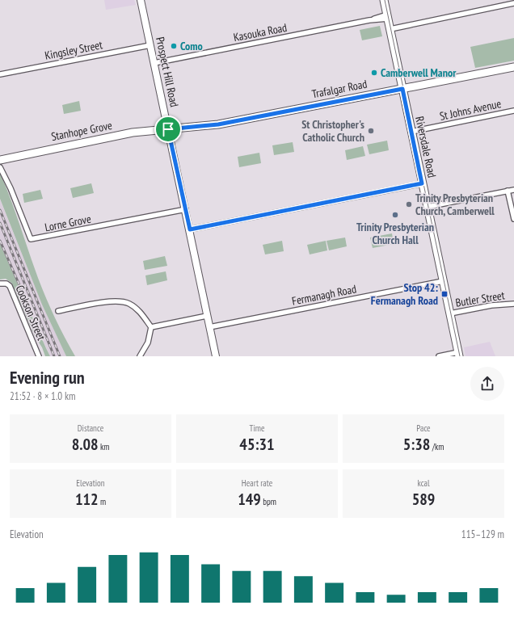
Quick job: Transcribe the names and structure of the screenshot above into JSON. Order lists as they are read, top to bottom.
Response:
{
  "streets": {
    "main road": [
      "Prospect Hill Road",
      "Trafalgar Road",
      "Stanhope Grove",
      "Riversdale Road"
    ],
    "street": [
      "Kasouka Road",
      "Kingsley Street",
      "St Johns Avenue",
      "Lorne Grove",
      "Fermanagh Road",
      "Butler Street",
      "Cookson Street"
    ]
  },
  "crossings": [
    ["Kasouka Road", "Prospect Hill Road"],
    ["Kasouka Road", "Riversdale Road"],
    ["Kingsley Street", "Prospect Hill Road"],
    ["Prospect Hill Road", "Trafalgar Road"],
    ["Prospect Hill Road", "Stanhope Grove"],
    ["Prospect Hill Road", "Lorne Grove"],
    ["Prospect Hill Road", "Fermanagh Road"],
    ["Trafalgar Road", "Stanhope Grove"],
    ["Trafalgar Road", "Riversdale Road"],
    ["St Johns Avenue", "Riversdale Road"],
    ["Riversdale Road", "Fermanagh Road"],
    ["Riversdale Road", "Butler Street"]
  ],
  "places": {
    "other": [
      "Como",
      "Camberwell Manor",
      "St Christopher's Catholic Church",
      "Trinity Presbyterian Church, Camberwell",
      "Trinity Presbyterian Church Hall"
    ],
    "transit": ["Stop 42: Fermanagh Road"]
  },
  "page": {
    "heading": ["Evening run", "21:52 · 8 × 1.0 km"],
    "stats": [
      ["Distance", "8.08 km"],
      ["Time", "45:31"],
      ["Pace", "5:38 /km"],
      ["Elevation", "112 m"],
      ["Heart rate", "149 bpm"],
      ["kcal", "589"]
    ],
    "chart": ["Elevation", "115–129 m"]
  }
}
